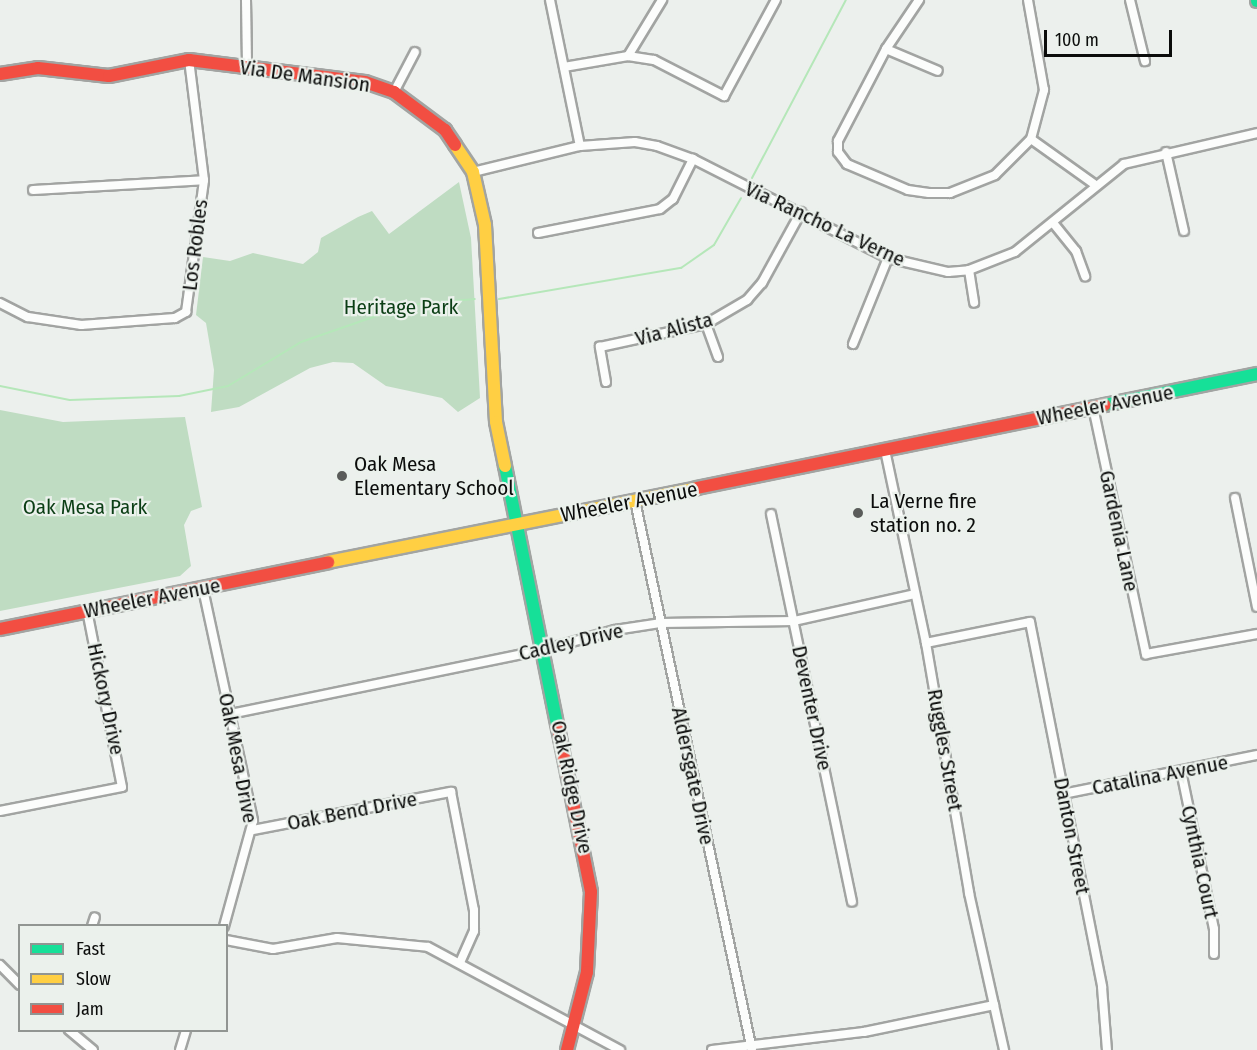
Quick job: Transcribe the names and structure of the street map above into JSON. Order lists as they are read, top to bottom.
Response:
{
  "streets": {
    "street": [
      "Via De Mansion",
      "Via Rancho La Verne",
      "Los Robles",
      "Via Alista",
      "Wheeler Avenue",
      "Gardenia Lane",
      "Cadley Drive",
      "Hickory Drive",
      "Deventer Drive",
      "Ruggles Street",
      "Oak Mesa Drive",
      "Catalina Avenue",
      "Aldersgate Drive",
      "Oak Ridge Drive",
      "Oak Bend Drive",
      "Danton Street",
      "Cynthia Court"
    ]
  },
  "crossings": [
    ["Via De Mansion", "Via Rancho La Verne"],
    ["Via De Mansion", "Los Robles"],
    ["Via De Mansion", "Wheeler Avenue"],
    ["Via De Mansion", "Oak Ridge Drive"],
    ["Via Rancho La Verne", "Via Alista"],
    ["Wheeler Avenue", "Gardenia Lane"],
    ["Wheeler Avenue", "Hickory Drive"],
    ["Wheeler Avenue", "Ruggles Street"],
    ["Wheeler Avenue", "Oak Mesa Drive"],
    ["Wheeler Avenue", "Aldersgate Drive"],
    ["Wheeler Avenue", "Oak Ridge Drive"],
    ["Cadley Drive", "Deventer Drive"],
    ["Cadley Drive", "Ruggles Street"],
    ["Cadley Drive", "Oak Mesa Drive"],
    ["Cadley Drive", "Aldersgate Drive"],
    ["Cadley Drive", "Oak Ridge Drive"],
    ["Ruggles Street", "Danton Street"],
    ["Oak Mesa Drive", "Oak Bend Drive"],
    ["Catalina Avenue", "Danton Street"],
    ["Catalina Avenue", "Cynthia Court"]
  ],
  "parks": ["Heritage Park", "Oak Mesa Park"],
  "places": ["Oak Mesa Elementary School", "La Verne fire station no. 2"],
  "legend": ["Fast", "Slow", "Jam"],
  "scale_bar": "100 m"
}
